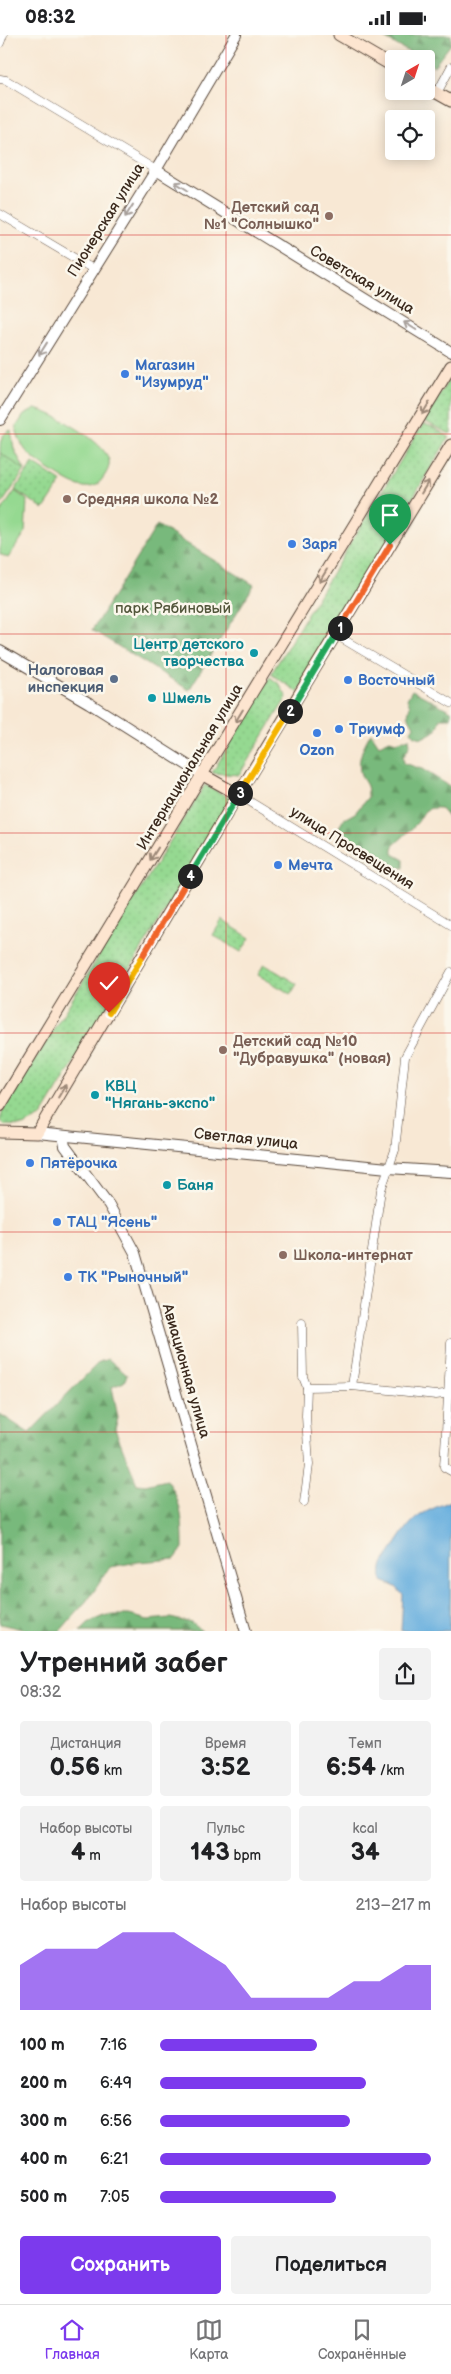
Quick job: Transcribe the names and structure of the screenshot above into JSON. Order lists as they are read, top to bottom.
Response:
{
  "streets": {
    "main road": ["Интернациональная улица"],
    "street": [
      "Пионерская улица",
      "Советская улица",
      "улица Просвещения",
      "Светлая улица",
      "Авиационная улица"
    ]
  },
  "crossings": [
    ["Пионерская улица", "Советская улица"],
    ["Светлая улица", "Авиационная улица"]
  ],
  "one_way": ["Пионерская улица", "Советская улица"],
  "parks": ["парк Рябиновый"],
  "places": [
    "Детский сад №1 \"Солнышко\"",
    "Магазин \"Изумруд\"",
    "Средняя школа №2",
    "Заря",
    "Центр детского творчества",
    "Налоговая инспекция",
    "Восточный",
    "Шмель",
    "Триумф",
    "Ozon",
    "Мечта",
    "Детский сад №10 \"Дубравушка\" (новая)",
    "КВЦ \"Нягань-экспо\"",
    "Пятёрочка",
    "Баня",
    "ТАЦ \"Ясень\"",
    "Школа-интернат",
    "ТК \"Рыночный\""
  ],
  "north": "top right",
  "page": {
    "status": "08:32",
    "pins": [
      "1",
      "2",
      "3",
      "4"
    ],
    "heading": ["Утренний забег", "08:32"],
    "stats": [
      ["Дистанция", "0.56 km"],
      ["Время", "3:52"],
      ["Темп", "6:54 /km"],
      ["Набор высоты", "4 m"],
      ["Пульс", "143 bpm"],
      ["kcal", "34"]
    ],
    "chart": ["Набор высоты", "213–217 m"],
    "list": [
      {
        "name": "100 m",
        "note": "7:16"
      },
      {
        "name": "200 m",
        "note": "6:49"
      },
      {
        "name": "300 m",
        "note": "6:56"
      },
      {
        "name": "400 m",
        "note": "6:21"
      },
      {
        "name": "500 m",
        "note": "7:05"
      }
    ],
    "buttons": ["Сохранить", "Поделиться"],
    "tabs": ["Главная", "Карта", "Сохранённые"]
  }
}
